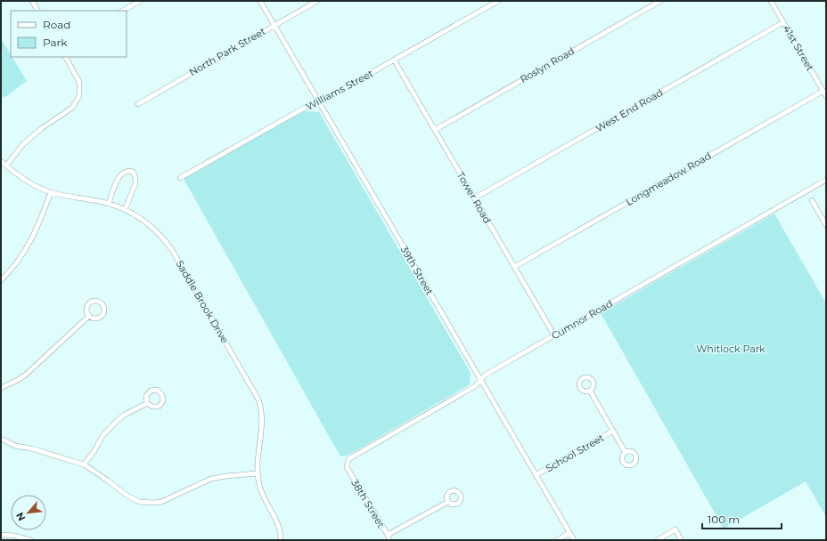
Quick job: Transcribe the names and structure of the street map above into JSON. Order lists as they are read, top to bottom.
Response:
{
  "streets": {
    "street": [
      "41st Street",
      "North Park Street",
      "Roslyn Road",
      "Williams Street",
      "West End Road",
      "Longmeadow Road",
      "Tower Road",
      "39th Street",
      "Saddle Brook Drive",
      "Cumnor Road",
      "School Street",
      "38th Street"
    ]
  },
  "crossings": [
    ["41st Street", "West End Road"],
    ["41st Street", "Longmeadow Road"],
    ["North Park Street", "39th Street"],
    ["Roslyn Road", "Tower Road"],
    ["Williams Street", "Tower Road"],
    ["Williams Street", "39th Street"],
    ["West End Road", "Tower Road"],
    ["Longmeadow Road", "Tower Road"],
    ["Tower Road", "Cumnor Road"],
    ["39th Street", "Cumnor Road"],
    ["39th Street", "School Street"],
    ["Cumnor Road", "38th Street"]
  ],
  "parks": ["Whitlock Park"],
  "legend": ["Road", "Park"],
  "scale_bar": "100 m",
  "north": "bottom left"
}
